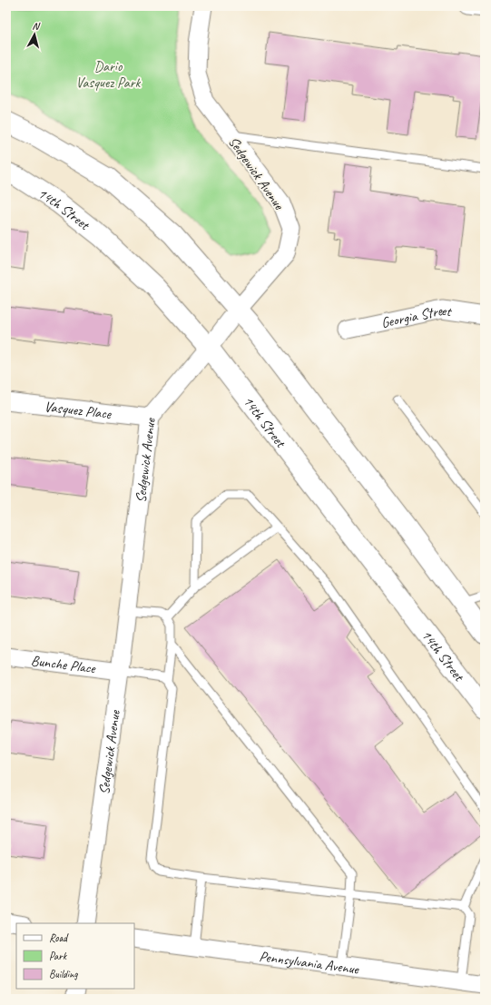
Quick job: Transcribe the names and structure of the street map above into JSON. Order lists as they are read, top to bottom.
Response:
{
  "streets": {
    "main road": ["14th Street"],
    "street": [
      "Sedgewick Avenue",
      "Georgia Street",
      "Vasquez Place",
      "Bunche Place",
      "Pennsylvania Avenue"
    ]
  },
  "crossings": [
    ["Sedgewick Avenue", "14th Street"],
    ["Sedgewick Avenue", "Vasquez Place"],
    ["Sedgewick Avenue", "Bunche Place"]
  ],
  "parks": ["Dario Vasquez Park"],
  "legend": ["Road", "Park", "Building"],
  "north": "top"
}
